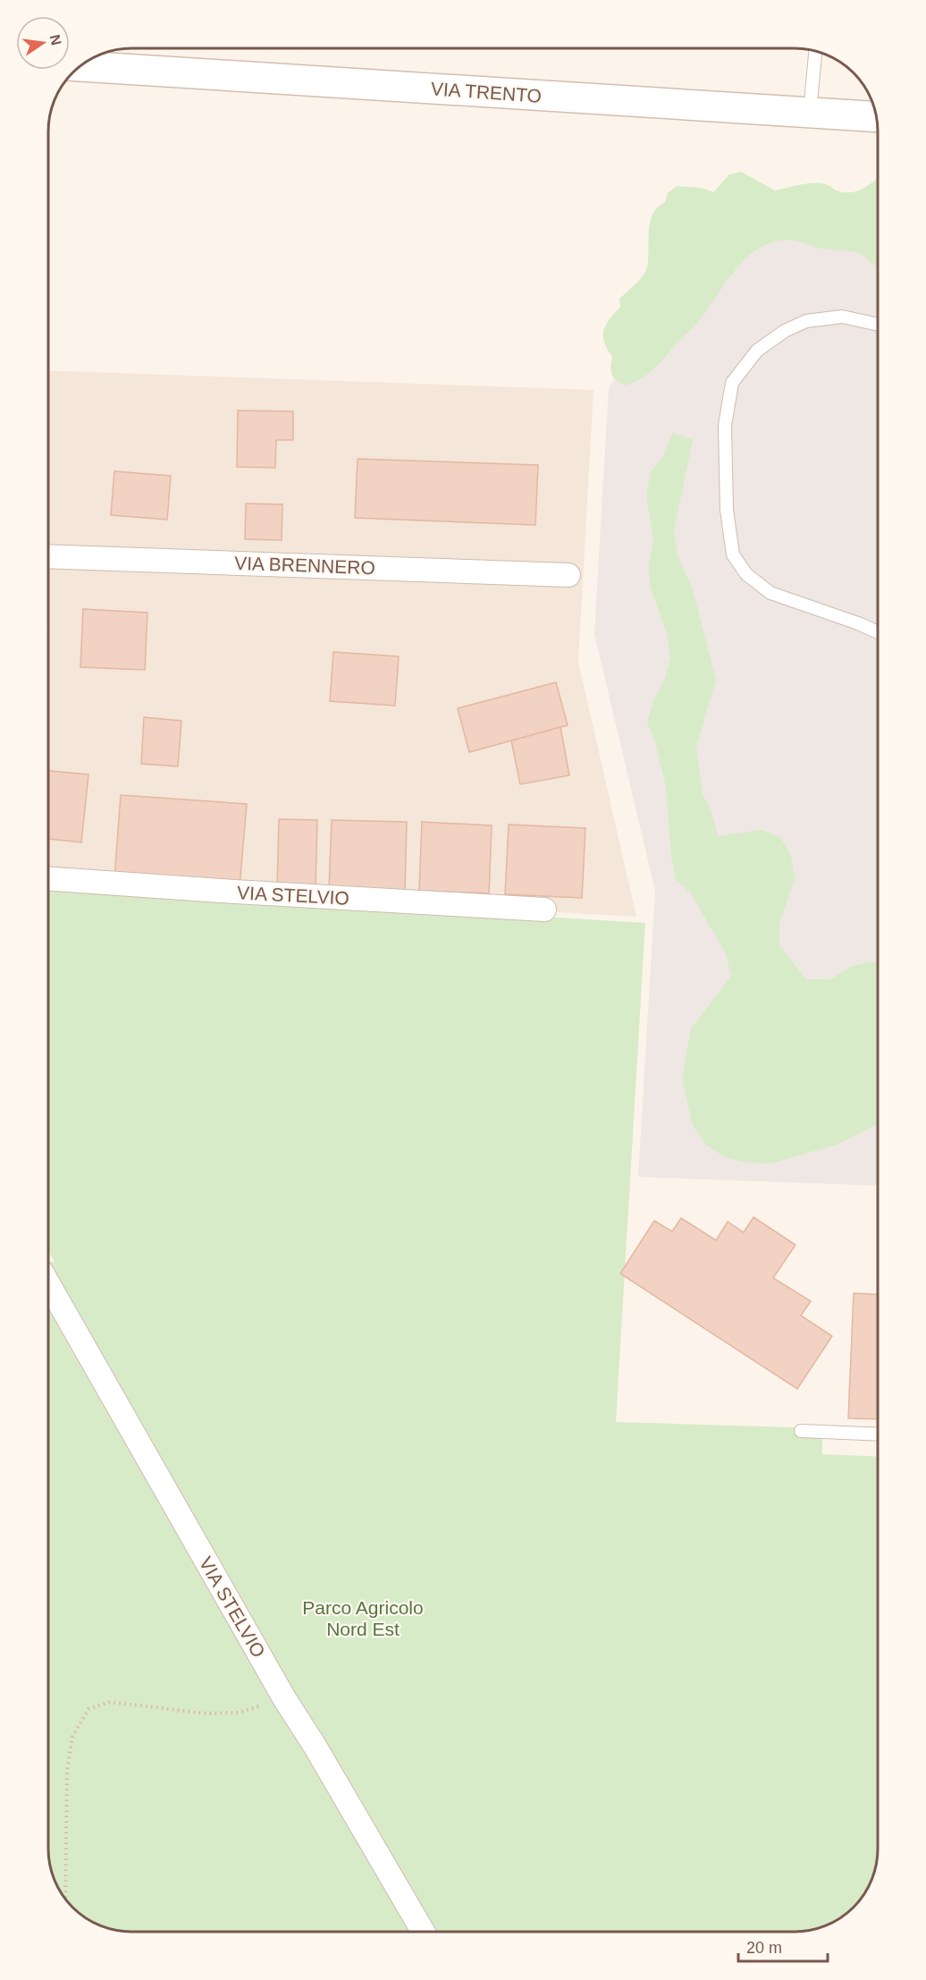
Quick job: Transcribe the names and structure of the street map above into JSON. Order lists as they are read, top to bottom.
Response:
{
  "streets": {
    "street": ["VIA TRENTO", "VIA BRENNERO", "VIA STELVIO"]
  },
  "parks": ["Parco Agricolo Nord Est"],
  "scale_bar": "20 m",
  "north": "right"
}
